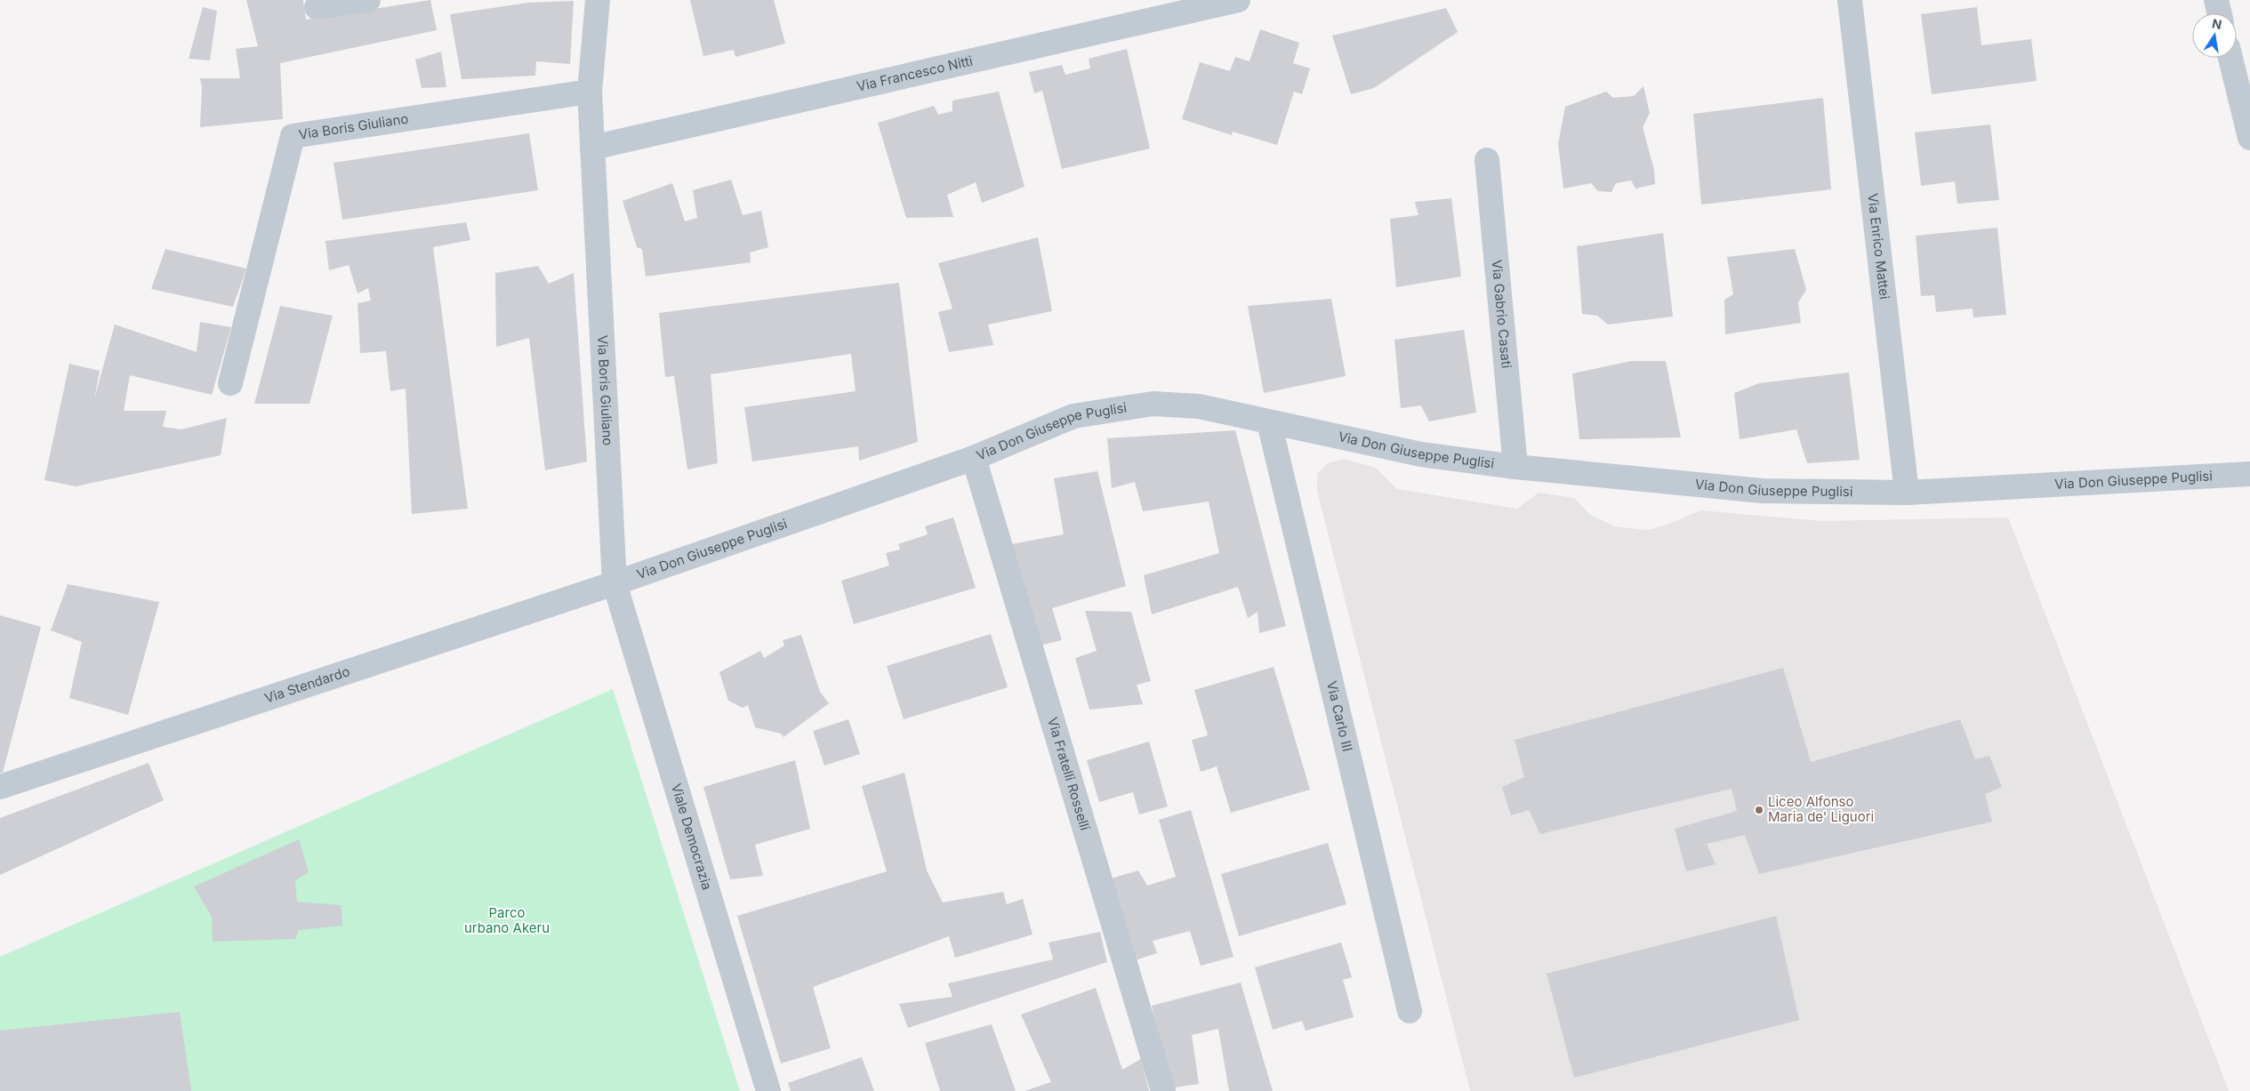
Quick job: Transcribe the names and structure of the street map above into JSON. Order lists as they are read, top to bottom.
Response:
{
  "streets": {
    "street": [
      "Via Francesco Nitti",
      "Via Boris Giuliano",
      "Via Enrico Mattei",
      "Via Gabrio Casati",
      "Via Don Giuseppe Puglisi",
      "Via Stendardo",
      "Via Carlo III",
      "Via Fratelli Rosselli",
      "Viale Democrazia"
    ]
  },
  "crossings": [
    ["Via Francesco Nitti", "Via Boris Giuliano"],
    ["Via Boris Giuliano", "Via Don Giuseppe Puglisi"],
    ["Via Boris Giuliano", "Via Stendardo"],
    ["Via Boris Giuliano", "Viale Democrazia"],
    ["Via Enrico Mattei", "Via Don Giuseppe Puglisi"],
    ["Via Gabrio Casati", "Via Don Giuseppe Puglisi"],
    ["Via Don Giuseppe Puglisi", "Via Stendardo"],
    ["Via Don Giuseppe Puglisi", "Via Carlo III"],
    ["Via Don Giuseppe Puglisi", "Via Fratelli Rosselli"],
    ["Via Don Giuseppe Puglisi", "Viale Democrazia"],
    ["Via Stendardo", "Viale Democrazia"]
  ],
  "parks": ["Parco urbano Akeru"],
  "places": ["Liceo Alfonso Maria de' Liguori"],
  "north": "top"
}
